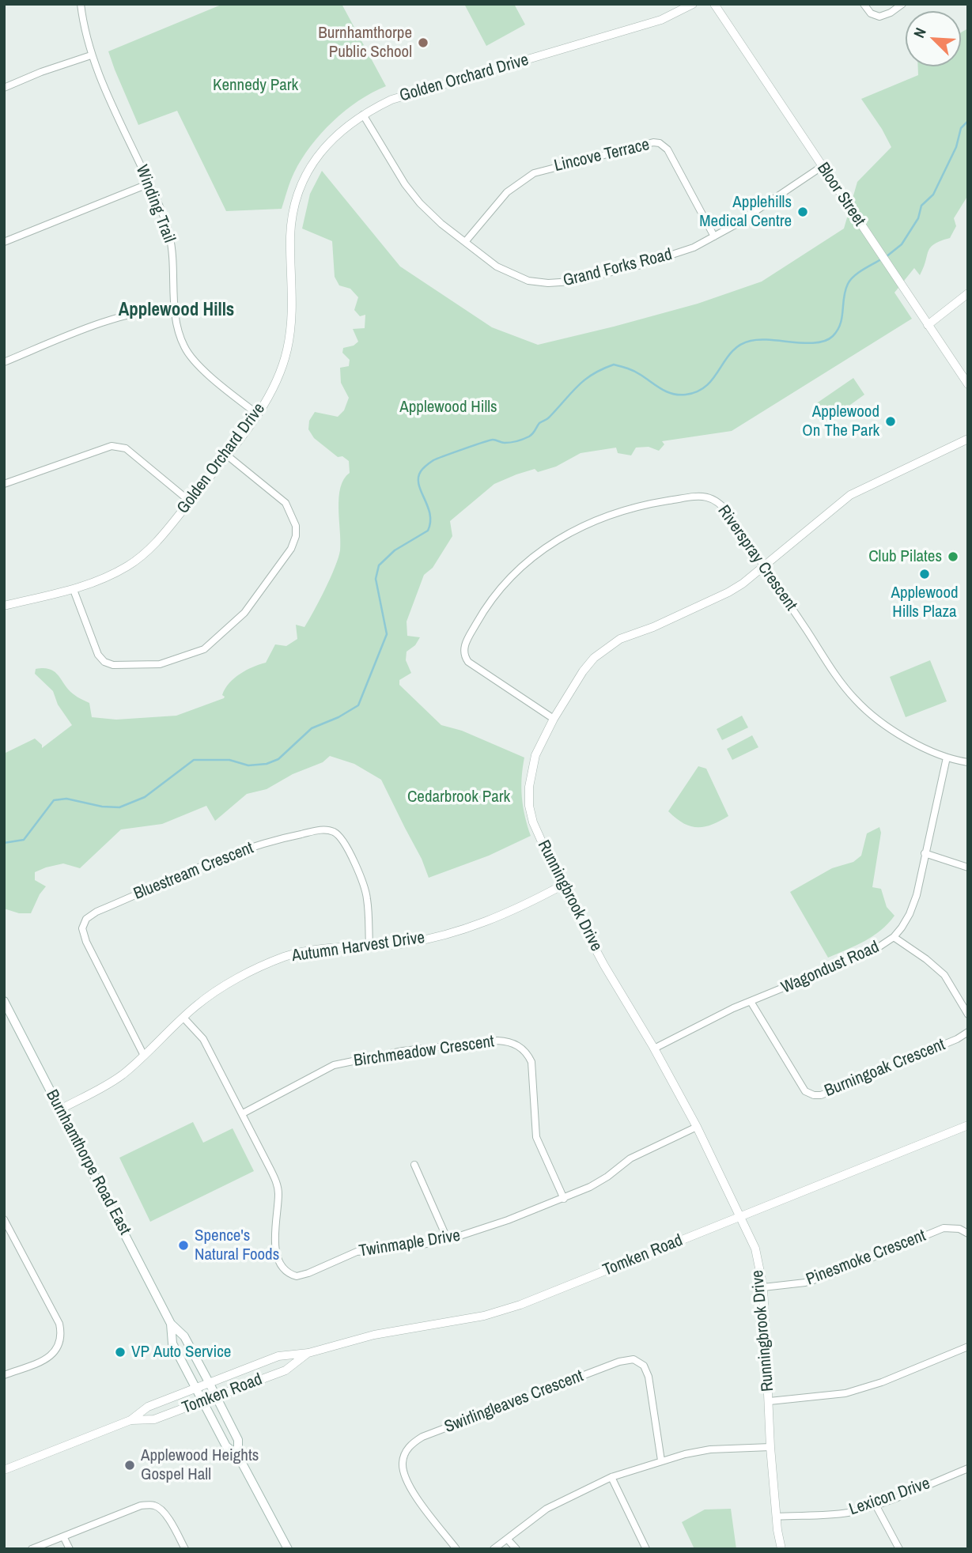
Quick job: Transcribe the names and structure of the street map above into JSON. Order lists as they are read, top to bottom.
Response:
{
  "streets": {
    "main road": ["Burnhamthorpe Road East"],
    "street": [
      "Golden Orchard Drive",
      "Lincove Terrace",
      "Bloor Street",
      "Winding Trail",
      "Grand Forks Road",
      "Riverspray Crescent",
      "Bluestream Crescent",
      "Runningbrook Drive",
      "Autumn Harvest Drive",
      "Wagondust Road",
      "Birchmeadow Crescent",
      "Burningoak Crescent",
      "Twinmaple Drive",
      "Tomken Road",
      "Pinesmoke Crescent",
      "Swirlingleaves Crescent",
      "Lexicon Drive"
    ]
  },
  "crossings": [
    ["Golden Orchard Drive", "Winding Trail"],
    ["Golden Orchard Drive", "Grand Forks Road"],
    ["Lincove Terrace", "Grand Forks Road"],
    ["Bloor Street", "Grand Forks Road"],
    ["Riverspray Crescent", "Runningbrook Drive"],
    ["Riverspray Crescent", "Wagondust Road"],
    ["Bluestream Crescent", "Autumn Harvest Drive"],
    ["Runningbrook Drive", "Autumn Harvest Drive"],
    ["Runningbrook Drive", "Wagondust Road"],
    ["Runningbrook Drive", "Twinmaple Drive"],
    ["Runningbrook Drive", "Tomken Road"],
    ["Runningbrook Drive", "Pinesmoke Crescent"],
    ["Runningbrook Drive", "Lexicon Drive"],
    ["Autumn Harvest Drive", "Burnhamthorpe Road East"],
    ["Autumn Harvest Drive", "Twinmaple Drive"],
    ["Wagondust Road", "Burningoak Crescent"],
    ["Birchmeadow Crescent", "Twinmaple Drive"],
    ["Burnhamthorpe Road East", "Tomken Road"]
  ],
  "districts": ["Applewood Hills"],
  "parks": ["Kennedy Park", "Applewood Hills", "Cedarbrook Park"],
  "places": [
    "Burnhamthorpe Public School",
    "Applehills Medical Centre",
    "Applewood On The Park",
    "Club Pilates",
    "Applewood Hills Plaza",
    "Spence's Natural Foods",
    "VP Auto Service",
    "Applewood Heights Gospel Hall"
  ],
  "north": "top left"
}
